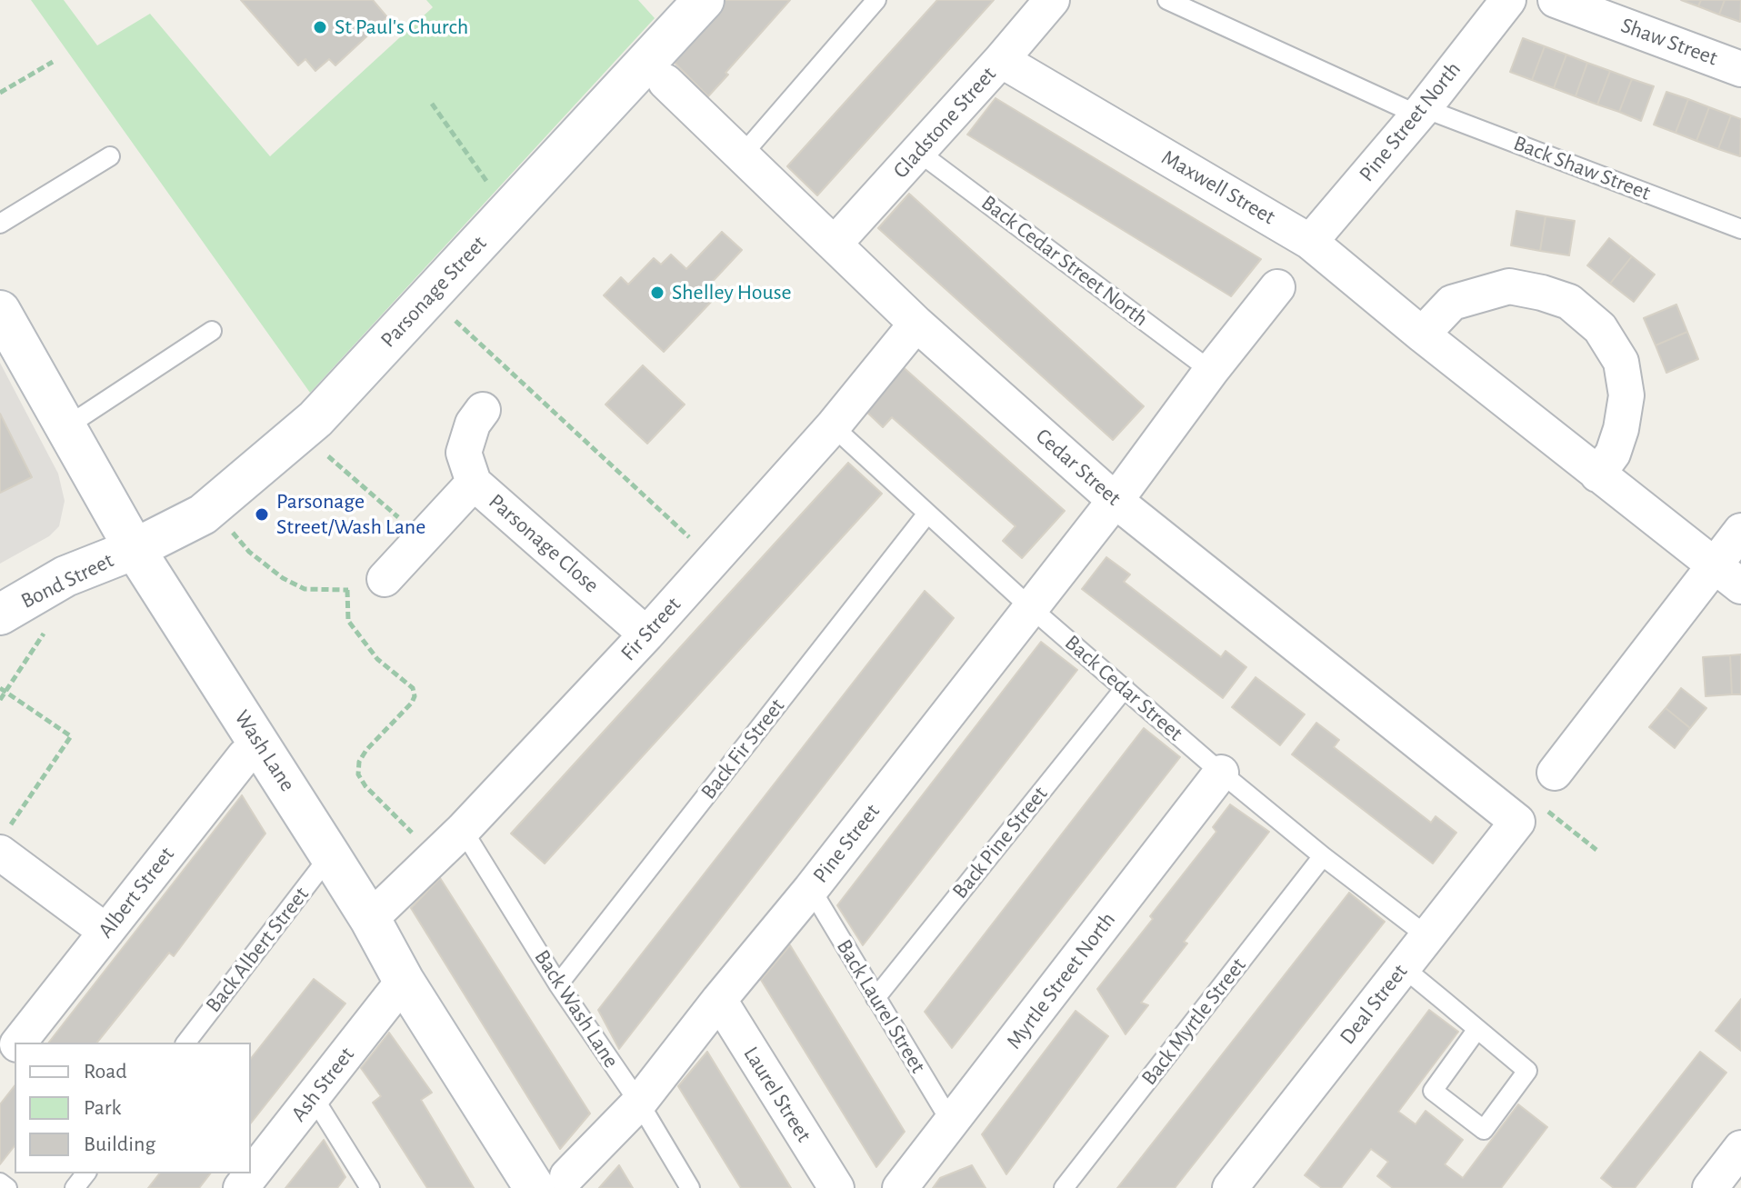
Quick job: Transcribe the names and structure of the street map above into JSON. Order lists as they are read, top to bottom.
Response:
{
  "streets": {
    "main road": ["Parsonage Street", "Bond Street", "Wash Lane"],
    "street": [
      "Shaw Street",
      "Pine Street North",
      "Gladstone Street",
      "Maxwell Street",
      "Cedar Street",
      "Parsonage Close",
      "Fir Street",
      "Pine Street",
      "Albert Street",
      "Myrtle Street North",
      "Deal Street",
      "Ash Street",
      "Laurel Street"
    ],
    "lane": [
      "Back Shaw Street",
      "Back Cedar Street North",
      "Back Cedar Street",
      "Back Fir Street",
      "Back Pine Street",
      "Back Albert Street",
      "Back Laurel Street",
      "Back Wash Lane",
      "Back Myrtle Street"
    ]
  },
  "crossings": [
    ["Pine Street North", "Back Shaw Street"],
    ["Pine Street North", "Maxwell Street"],
    ["Gladstone Street", "Maxwell Street"],
    ["Gladstone Street", "Back Cedar Street North"],
    ["Gladstone Street", "Cedar Street"],
    ["Parsonage Street", "Bond Street"],
    ["Parsonage Street", "Wash Lane"],
    ["Cedar Street", "Fir Street"],
    ["Cedar Street", "Pine Street"],
    ["Cedar Street", "Deal Street"],
    ["Parsonage Close", "Fir Street"],
    ["Bond Street", "Wash Lane"],
    ["Fir Street", "Back Cedar Street"],
    ["Fir Street", "Wash Lane"],
    ["Fir Street", "Back Wash Lane"],
    ["Back Cedar Street", "Back Fir Street"],
    ["Back Cedar Street", "Back Pine Street"],
    ["Back Cedar Street", "Pine Street"],
    ["Back Cedar Street", "Myrtle Street North"],
    ["Back Cedar Street", "Deal Street"],
    ["Back Cedar Street", "Back Myrtle Street"],
    ["Back Fir Street", "Back Wash Lane"],
    ["Wash Lane", "Pine Street"],
    ["Wash Lane", "Albert Street"],
    ["Wash Lane", "Back Albert Street"],
    ["Wash Lane", "Ash Street"],
    ["Back Pine Street", "Back Laurel Street"],
    ["Pine Street", "Back Laurel Street"],
    ["Pine Street", "Back Wash Lane"],
    ["Pine Street", "Laurel Street"],
    ["Myrtle Street North", "Back Laurel Street"]
  ],
  "places": ["St Paul's Church", "Shelley House", "Parsonage Street/Wash Lane"],
  "legend": ["Road", "Park", "Building"]
}
